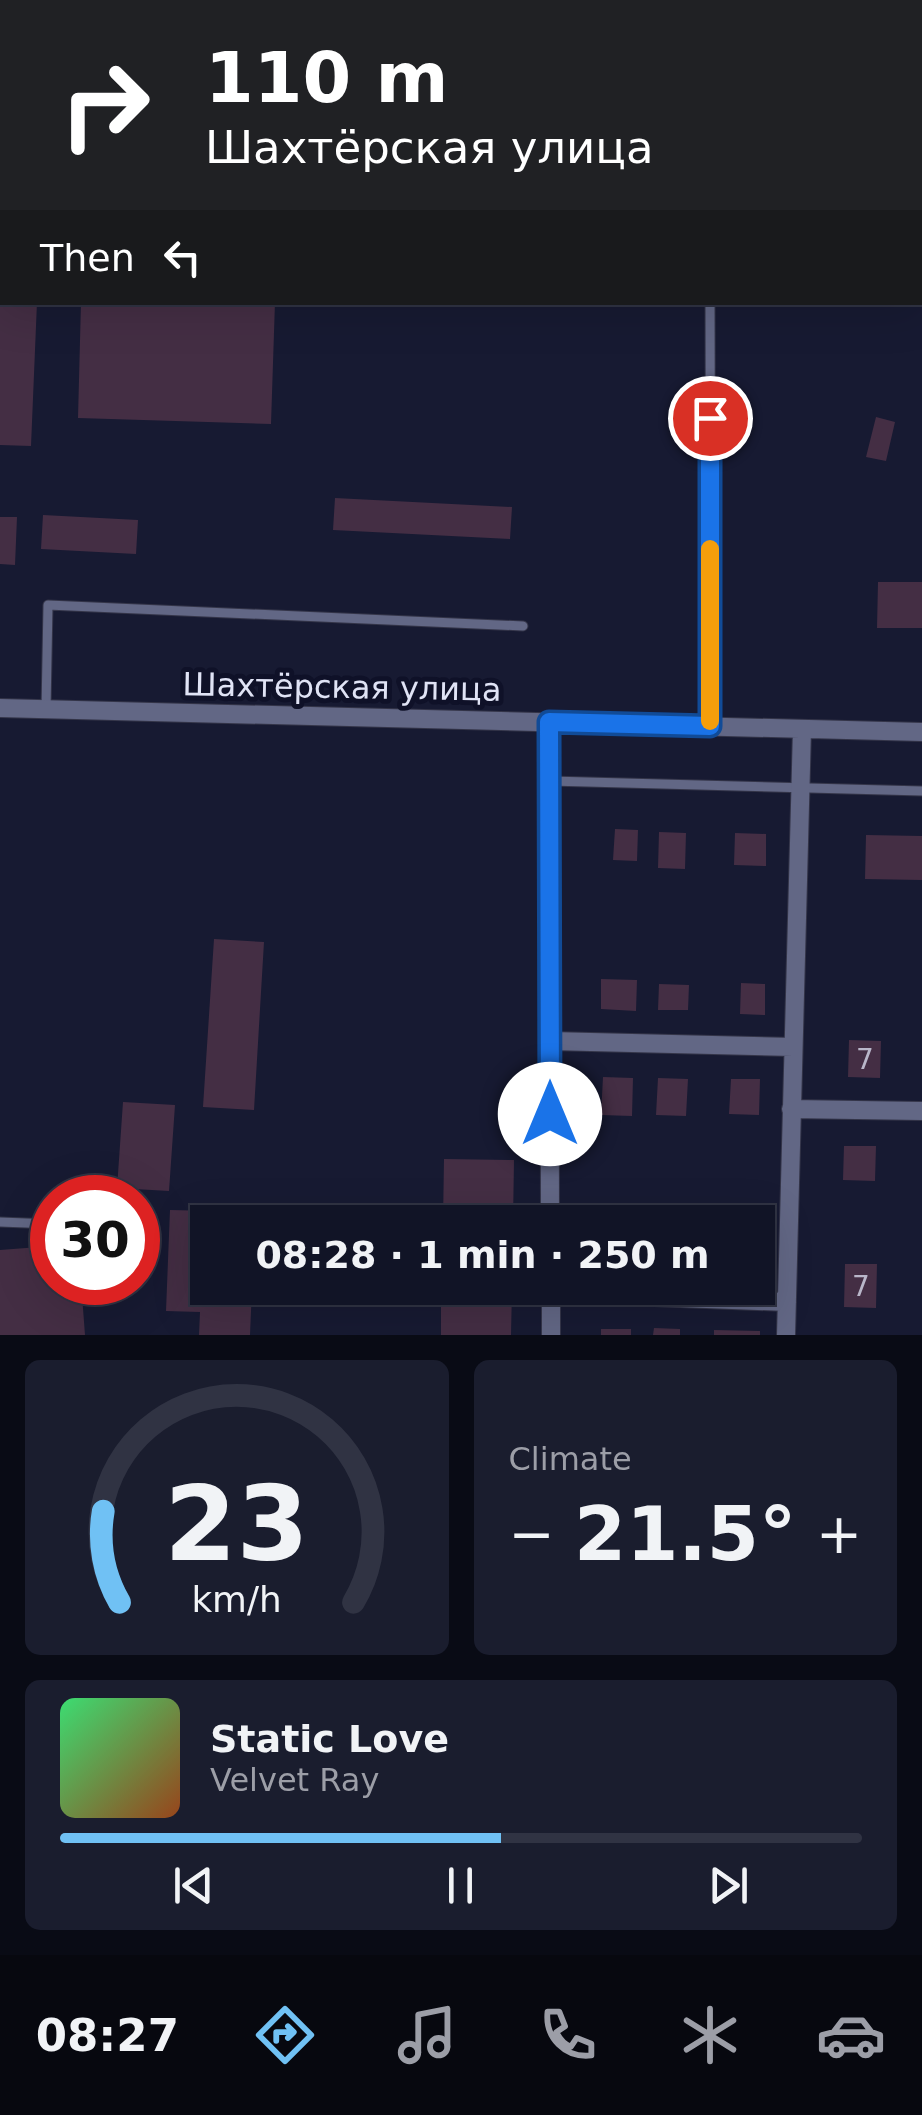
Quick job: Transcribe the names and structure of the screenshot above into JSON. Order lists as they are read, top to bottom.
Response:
{
  "streets": {
    "street": ["Шахтёрская улица"]
  },
  "house_numbers": ["7", "7"],
  "page": {
    "turn": ["110 m", "Шахтёрская улица"],
    "then": "Then",
    "limit": "30",
    "trip": "08:28 · 1 min · 250 m",
    "tile": "Climate",
    "heat": ["−", "21.5°", "+"],
    "song": ["Static Love", "Velvet Ray"],
    "tabs": "08:27",
    "gauge": ["23", "km/h"]
  }
}
